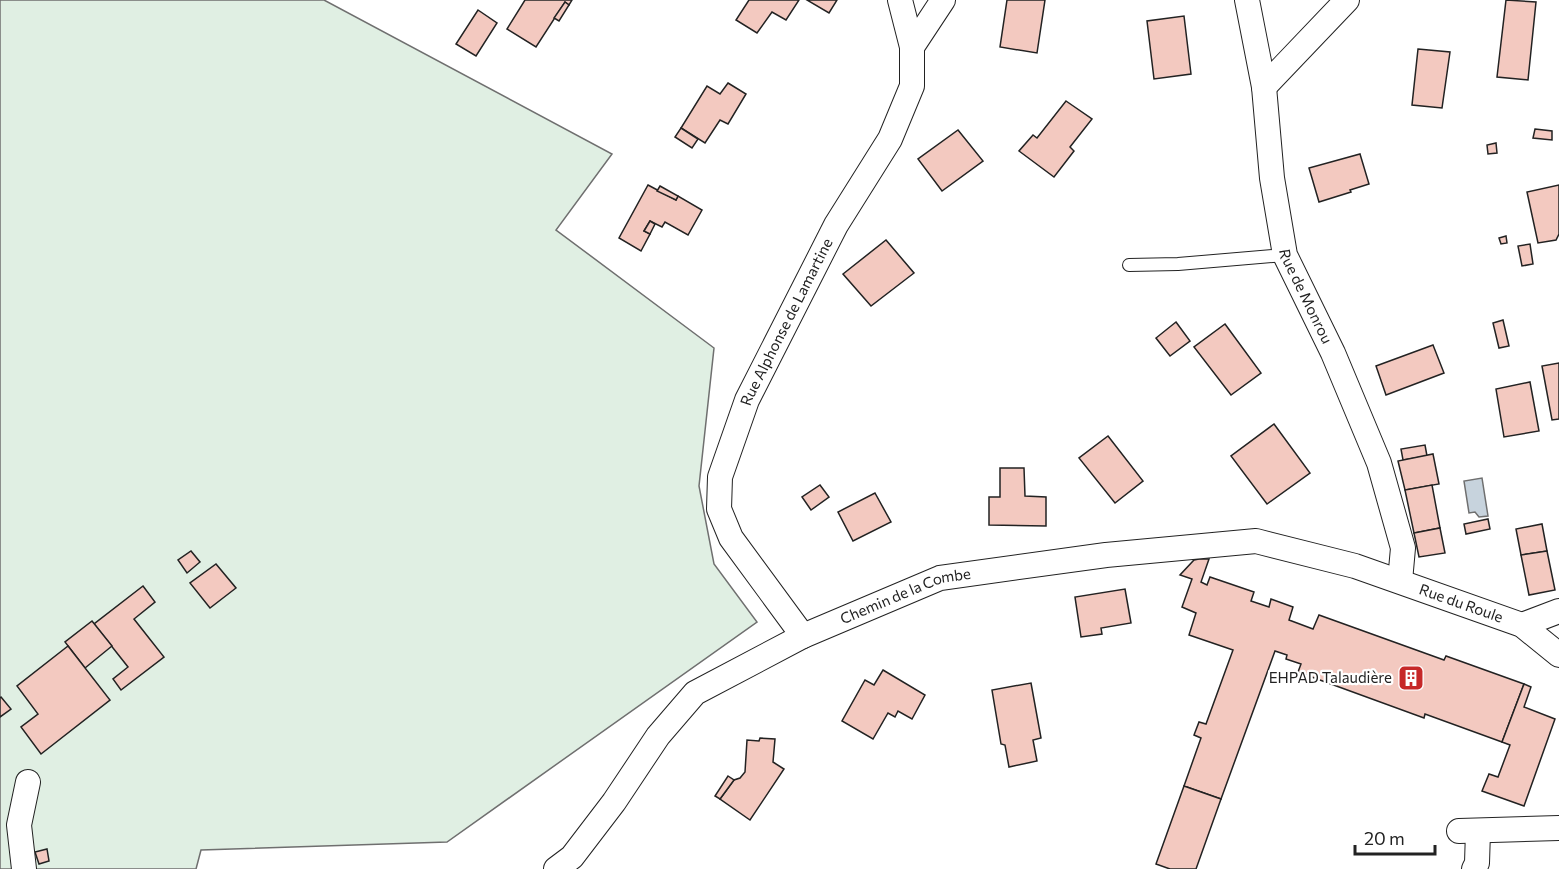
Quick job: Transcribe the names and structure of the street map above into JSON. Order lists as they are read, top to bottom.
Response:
{
  "streets": {
    "street": [
      "Rue de Monrou",
      "Rue Alphonse de Lamartine",
      "Chemin de la Combe",
      "Rue du Roule"
    ]
  },
  "crossings": [
    ["Rue de Monrou", "Rue du Roule"],
    ["Rue Alphonse de Lamartine", "Chemin de la Combe"],
    ["Chemin de la Combe", "Rue du Roule"]
  ],
  "places": {
    "building": ["EHPAD Talaudière"]
  },
  "scale_bar": "20 m"
}
